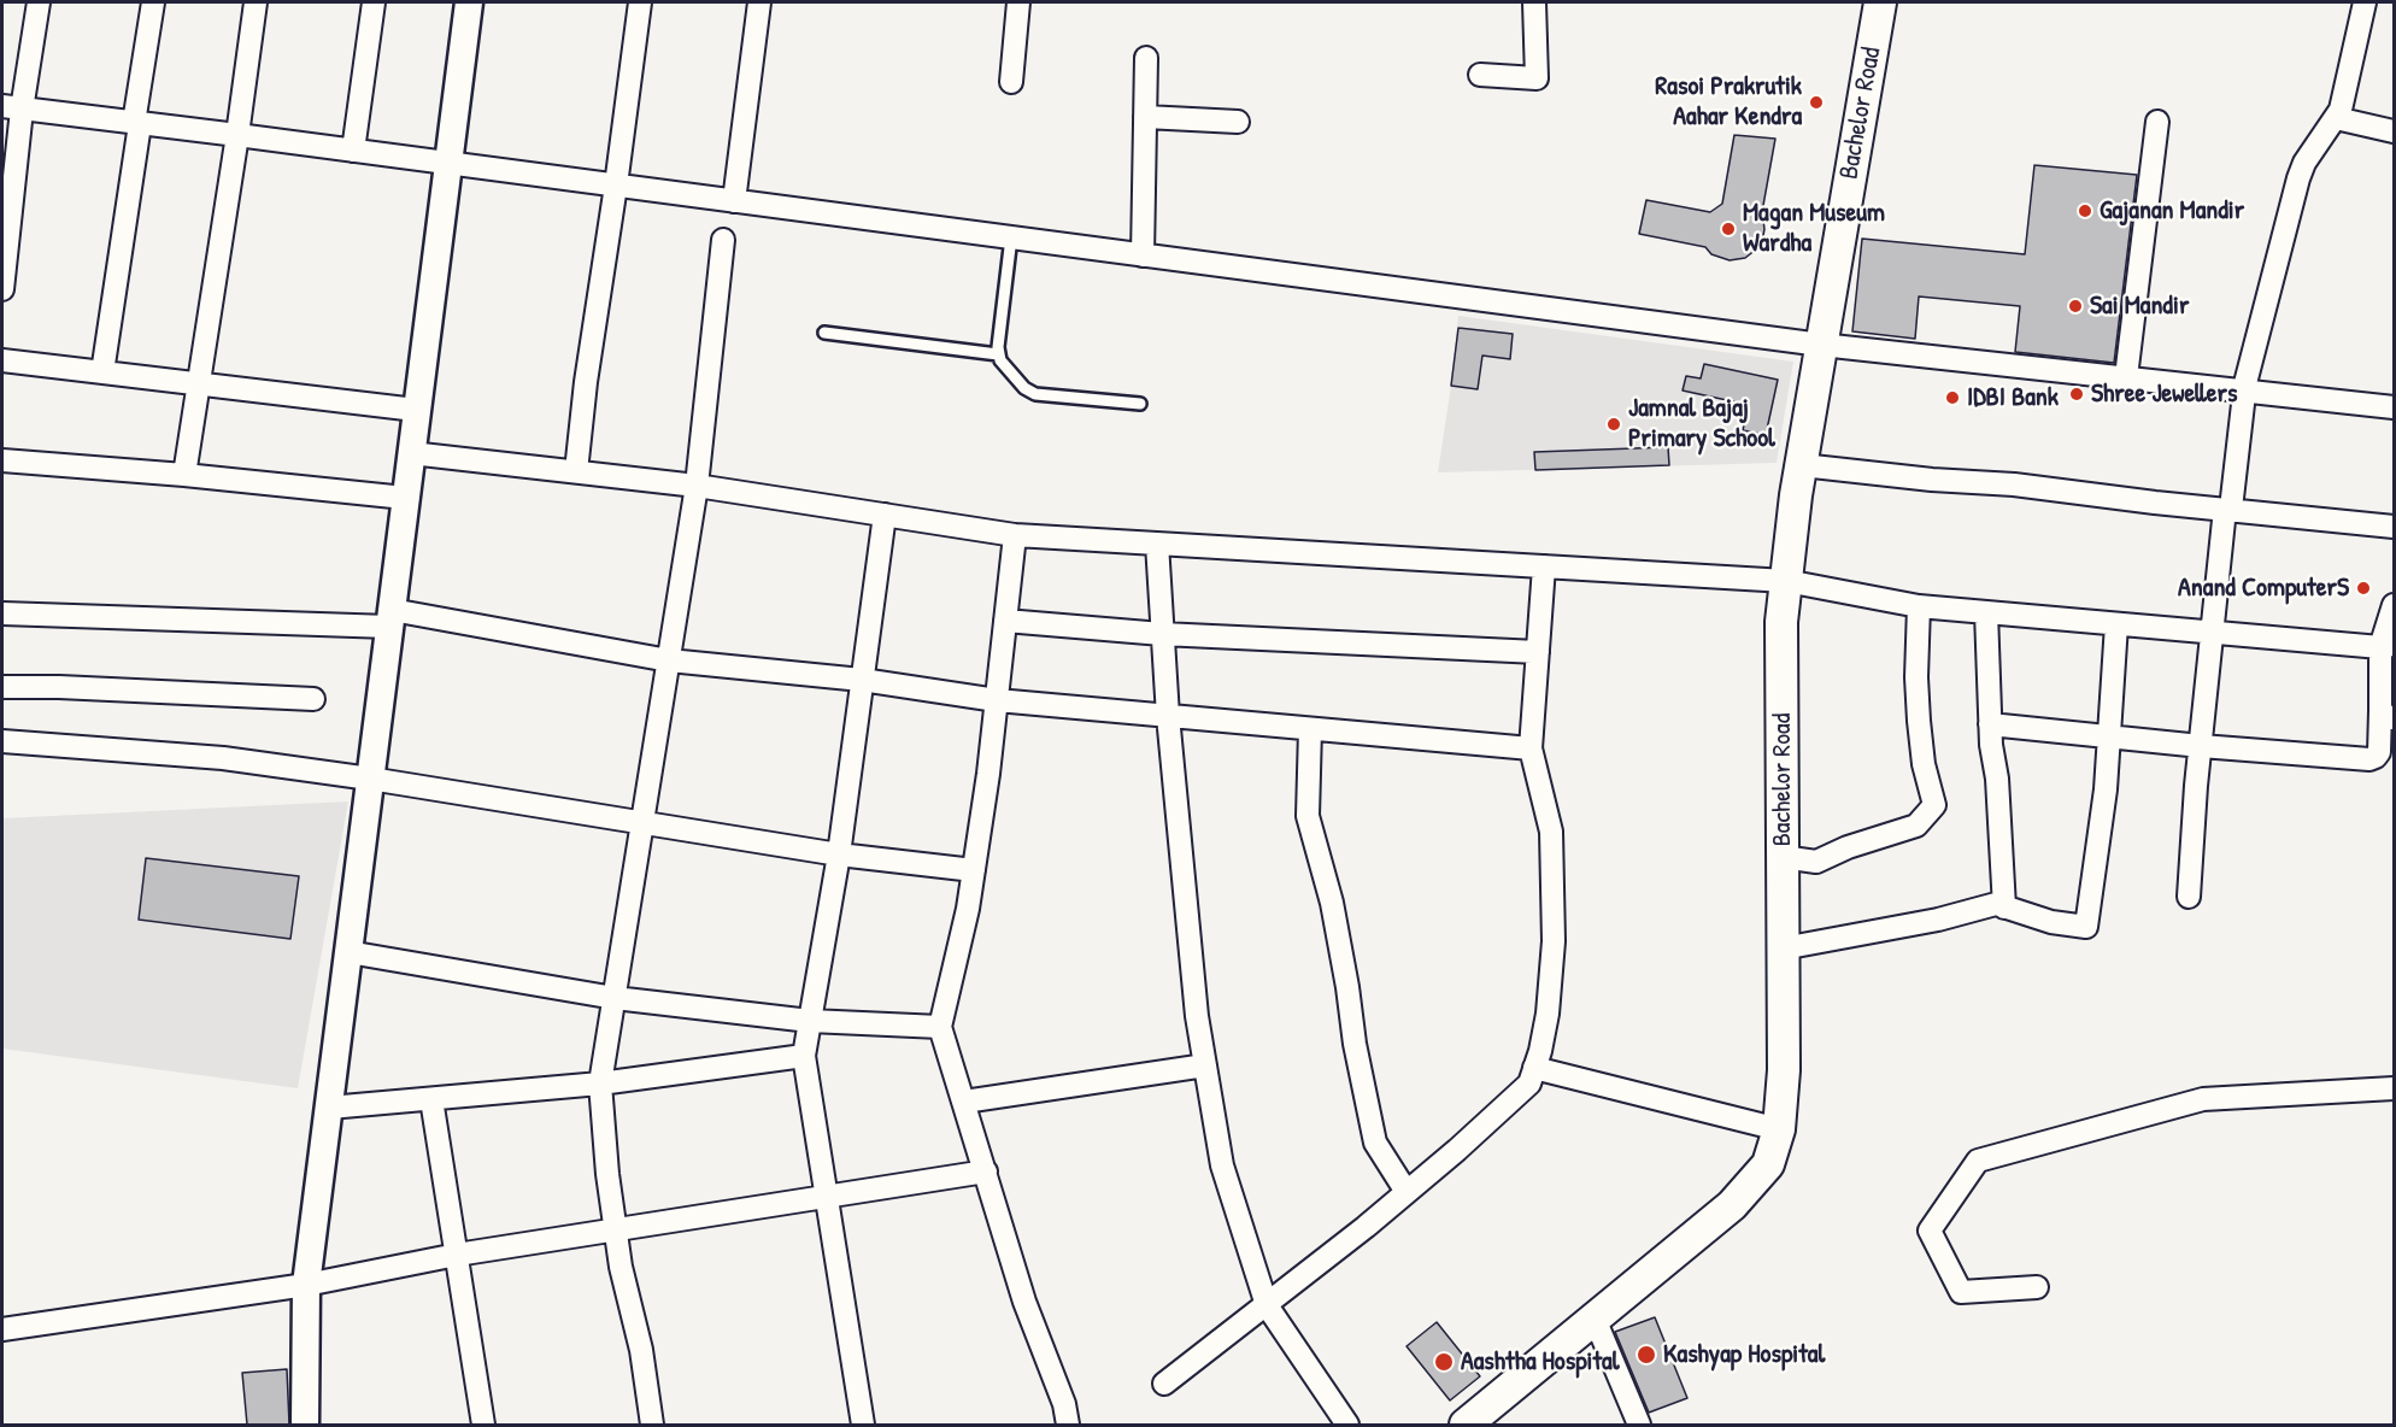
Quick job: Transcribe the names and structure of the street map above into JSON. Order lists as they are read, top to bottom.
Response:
{
  "streets": {
    "main road": ["Bachelor Road"]
  },
  "places": [
    "Rasoi Prakrutik Aahar Kendra",
    "Gajanan Mandir",
    "Magan Museum Wardha",
    "Sai Mandir",
    "Shree Jewellers",
    "IDBI Bank",
    "Jamnal Bajaj Primary School",
    "Anand ComputerS",
    "Kashyap Hospital",
    "Aashtha Hospital"
  ]
}
